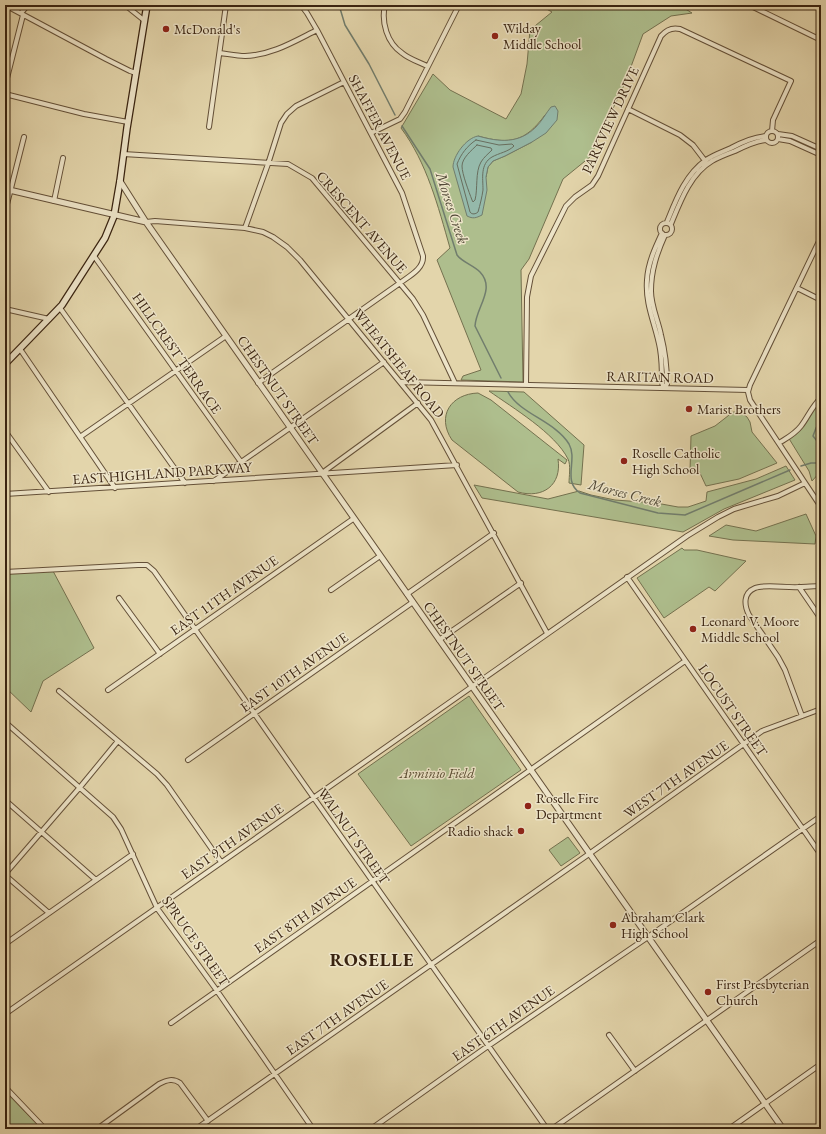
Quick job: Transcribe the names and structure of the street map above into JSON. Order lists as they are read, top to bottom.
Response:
{
  "streets": {
    "street": [
      "PARKVIEW DRIVE",
      "SHAFFER AVENUE",
      "CRESCENT AVENUE",
      "HILLCREST TERRACE",
      "WHEATSHEAF ROAD",
      "RARITAN ROAD",
      "CHESTNUT STREET",
      "EAST HIGHLAND PARKWAY",
      "EAST 11TH AVENUE",
      "EAST 10TH AVENUE",
      "LOCUST STREET",
      "WEST 7TH AVENUE",
      "WALNUT STREET",
      "EAST 9TH AVENUE",
      "EAST 8TH AVENUE",
      "SPRUCE STREET",
      "EAST 7TH AVENUE",
      "EAST 6TH AVENUE"
    ]
  },
  "crossings": [
    ["PARKVIEW DRIVE", "RARITAN ROAD"],
    ["SHAFFER AVENUE", "CRESCENT AVENUE"],
    ["CRESCENT AVENUE", "RARITAN ROAD"],
    ["WHEATSHEAF ROAD", "RARITAN ROAD"],
    ["WHEATSHEAF ROAD", "CHESTNUT STREET"],
    ["WHEATSHEAF ROAD", "EAST HIGHLAND PARKWAY"],
    ["WHEATSHEAF ROAD", "EAST 9TH AVENUE"],
    ["CHESTNUT STREET", "EAST HIGHLAND PARKWAY"],
    ["CHESTNUT STREET", "EAST 11TH AVENUE"],
    ["CHESTNUT STREET", "EAST 10TH AVENUE"],
    ["CHESTNUT STREET", "WEST 7TH AVENUE"],
    ["CHESTNUT STREET", "EAST 9TH AVENUE"],
    ["CHESTNUT STREET", "EAST 8TH AVENUE"],
    ["CHESTNUT STREET", "EAST 7TH AVENUE"],
    ["CHESTNUT STREET", "EAST 6TH AVENUE"],
    ["EAST 11TH AVENUE", "WALNUT STREET"],
    ["EAST 10TH AVENUE", "WALNUT STREET"],
    ["LOCUST STREET", "WEST 7TH AVENUE"],
    ["LOCUST STREET", "EAST 9TH AVENUE"],
    ["LOCUST STREET", "EAST 8TH AVENUE"],
    ["LOCUST STREET", "EAST 6TH AVENUE"],
    ["WEST 7TH AVENUE", "EAST 7TH AVENUE"],
    ["WALNUT STREET", "EAST 9TH AVENUE"],
    ["WALNUT STREET", "EAST 8TH AVENUE"],
    ["WALNUT STREET", "EAST 7TH AVENUE"],
    ["WALNUT STREET", "EAST 6TH AVENUE"],
    ["EAST 9TH AVENUE", "SPRUCE STREET"],
    ["EAST 8TH AVENUE", "SPRUCE STREET"],
    ["SPRUCE STREET", "EAST 7TH AVENUE"]
  ],
  "districts": ["ROSELLE"],
  "water": ["Morses Creek"],
  "parks": ["Arminio Field"],
  "places": [
    "McDonald's",
    "Wilday Middle School",
    "Marist Brothers",
    "Roselle Catholic High School",
    "Leonard V. Moore Middle School",
    "Roselle Fire Department",
    "Radio shack",
    "Abraham Clark High School",
    "First Presbyterian Church"
  ]
}
